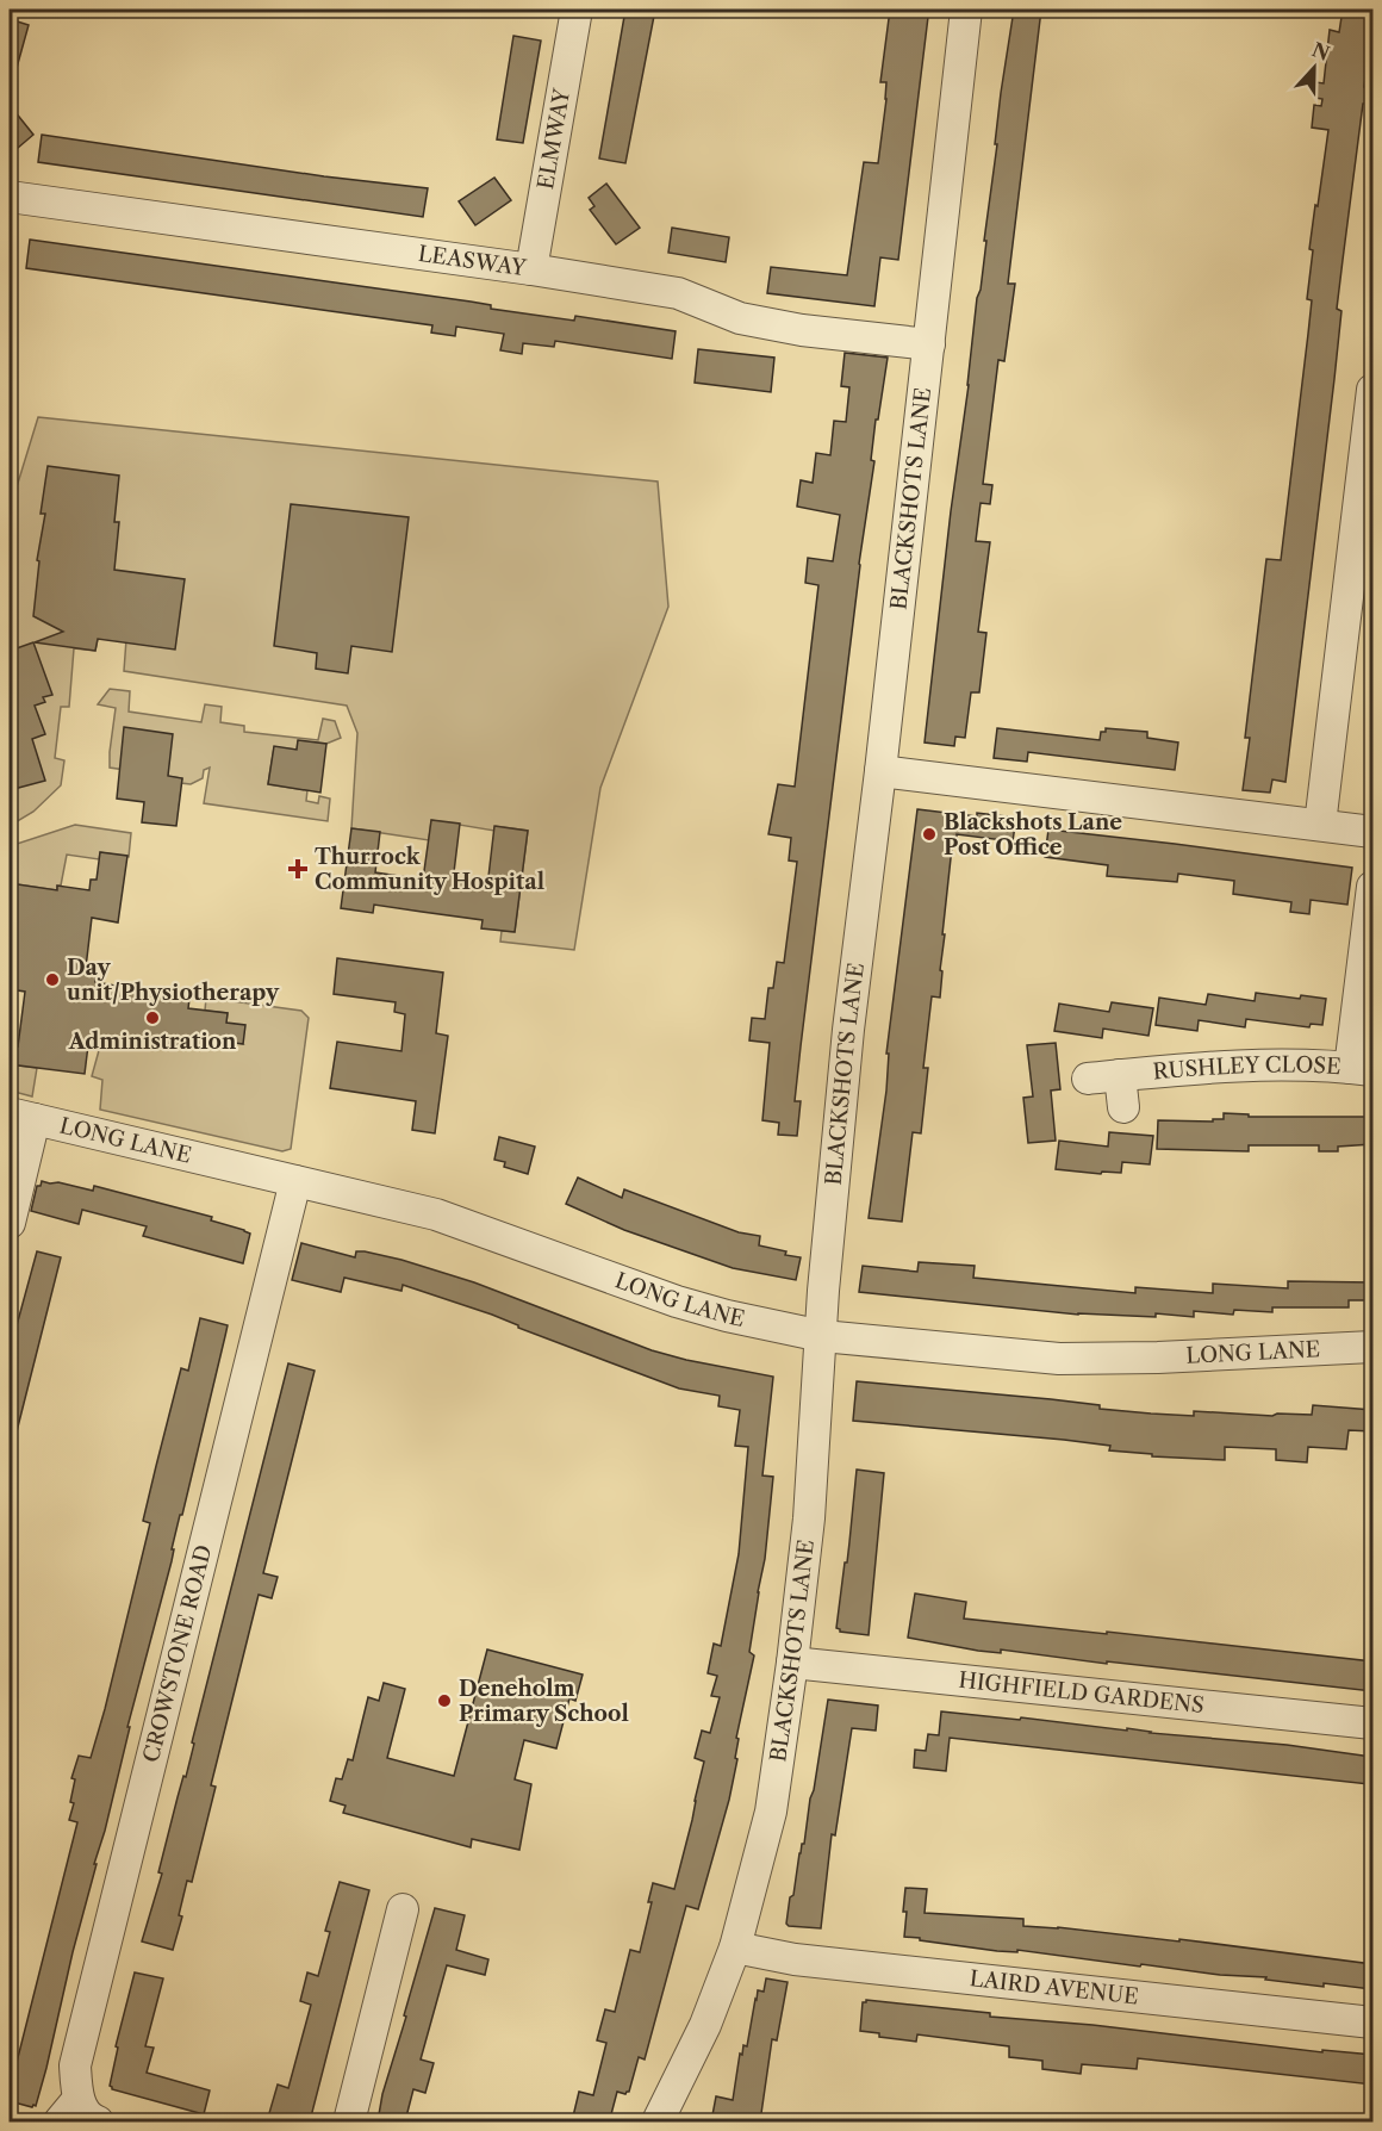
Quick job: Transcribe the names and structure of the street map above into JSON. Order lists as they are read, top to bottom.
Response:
{
  "streets": {
    "street": [
      "ELMWAY",
      "LEASWAY",
      "BLACKSHOTS LANE",
      "RUSHLEY CLOSE",
      "LONG LANE",
      "CROWSTONE ROAD",
      "HIGHFIELD GARDENS",
      "LAIRD AVENUE"
    ]
  },
  "crossings": [
    ["ELMWAY", "LEASWAY"],
    ["LEASWAY", "BLACKSHOTS LANE"],
    ["BLACKSHOTS LANE", "LONG LANE"],
    ["BLACKSHOTS LANE", "HIGHFIELD GARDENS"],
    ["BLACKSHOTS LANE", "LAIRD AVENUE"],
    ["LONG LANE", "CROWSTONE ROAD"]
  ],
  "places": {
    "other": [
      "Blackshots Lane Post Office",
      "Day unit/Physiotherapy",
      "Administration",
      "Deneholm Primary School"
    ],
    "health": ["Thurrock Community Hospital"]
  },
  "north": "top"
}
